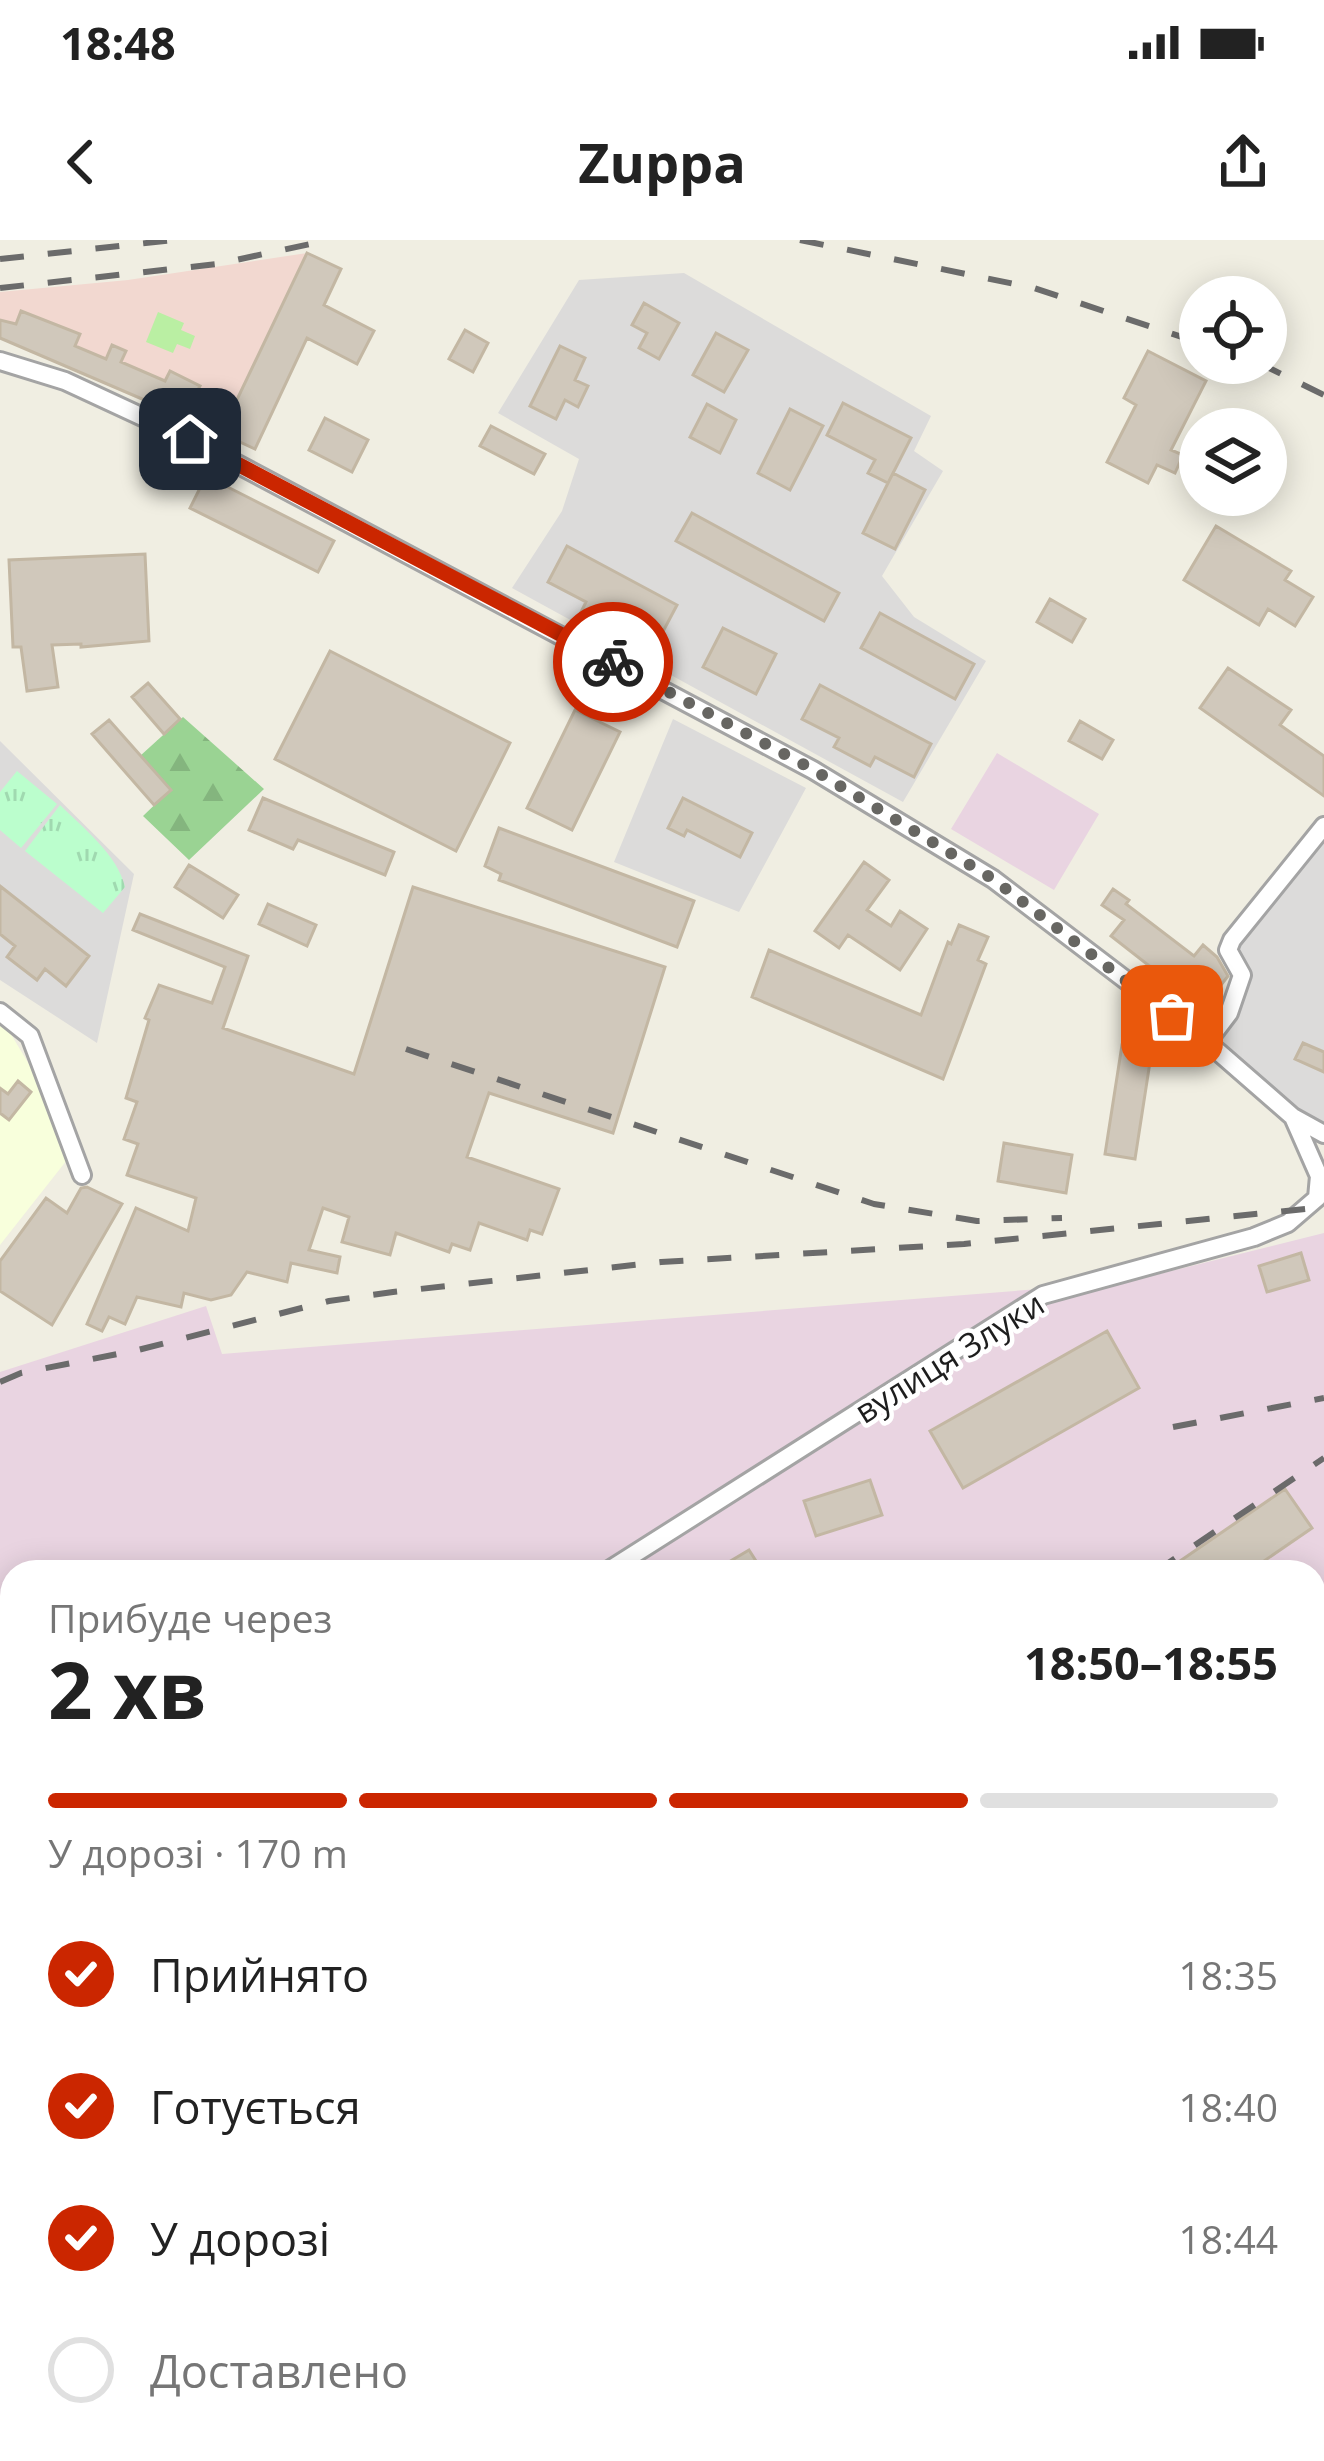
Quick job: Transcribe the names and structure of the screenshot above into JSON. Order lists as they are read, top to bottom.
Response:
{
  "streets": {
    "street": ["вулиця Злуки"]
  },
  "page": {
    "status": "18:48",
    "header": "Zuppa",
    "heading": ["2 хв", "Прибуде через", "18:50–18:55"],
    "bar": "У дорозі · 170 m",
    "list": [
      ["Прийнято", "18:35"],
      ["Готується", "18:40"],
      ["У дорозі", "18:44"],
      "Доставлено"
    ]
  }
}
